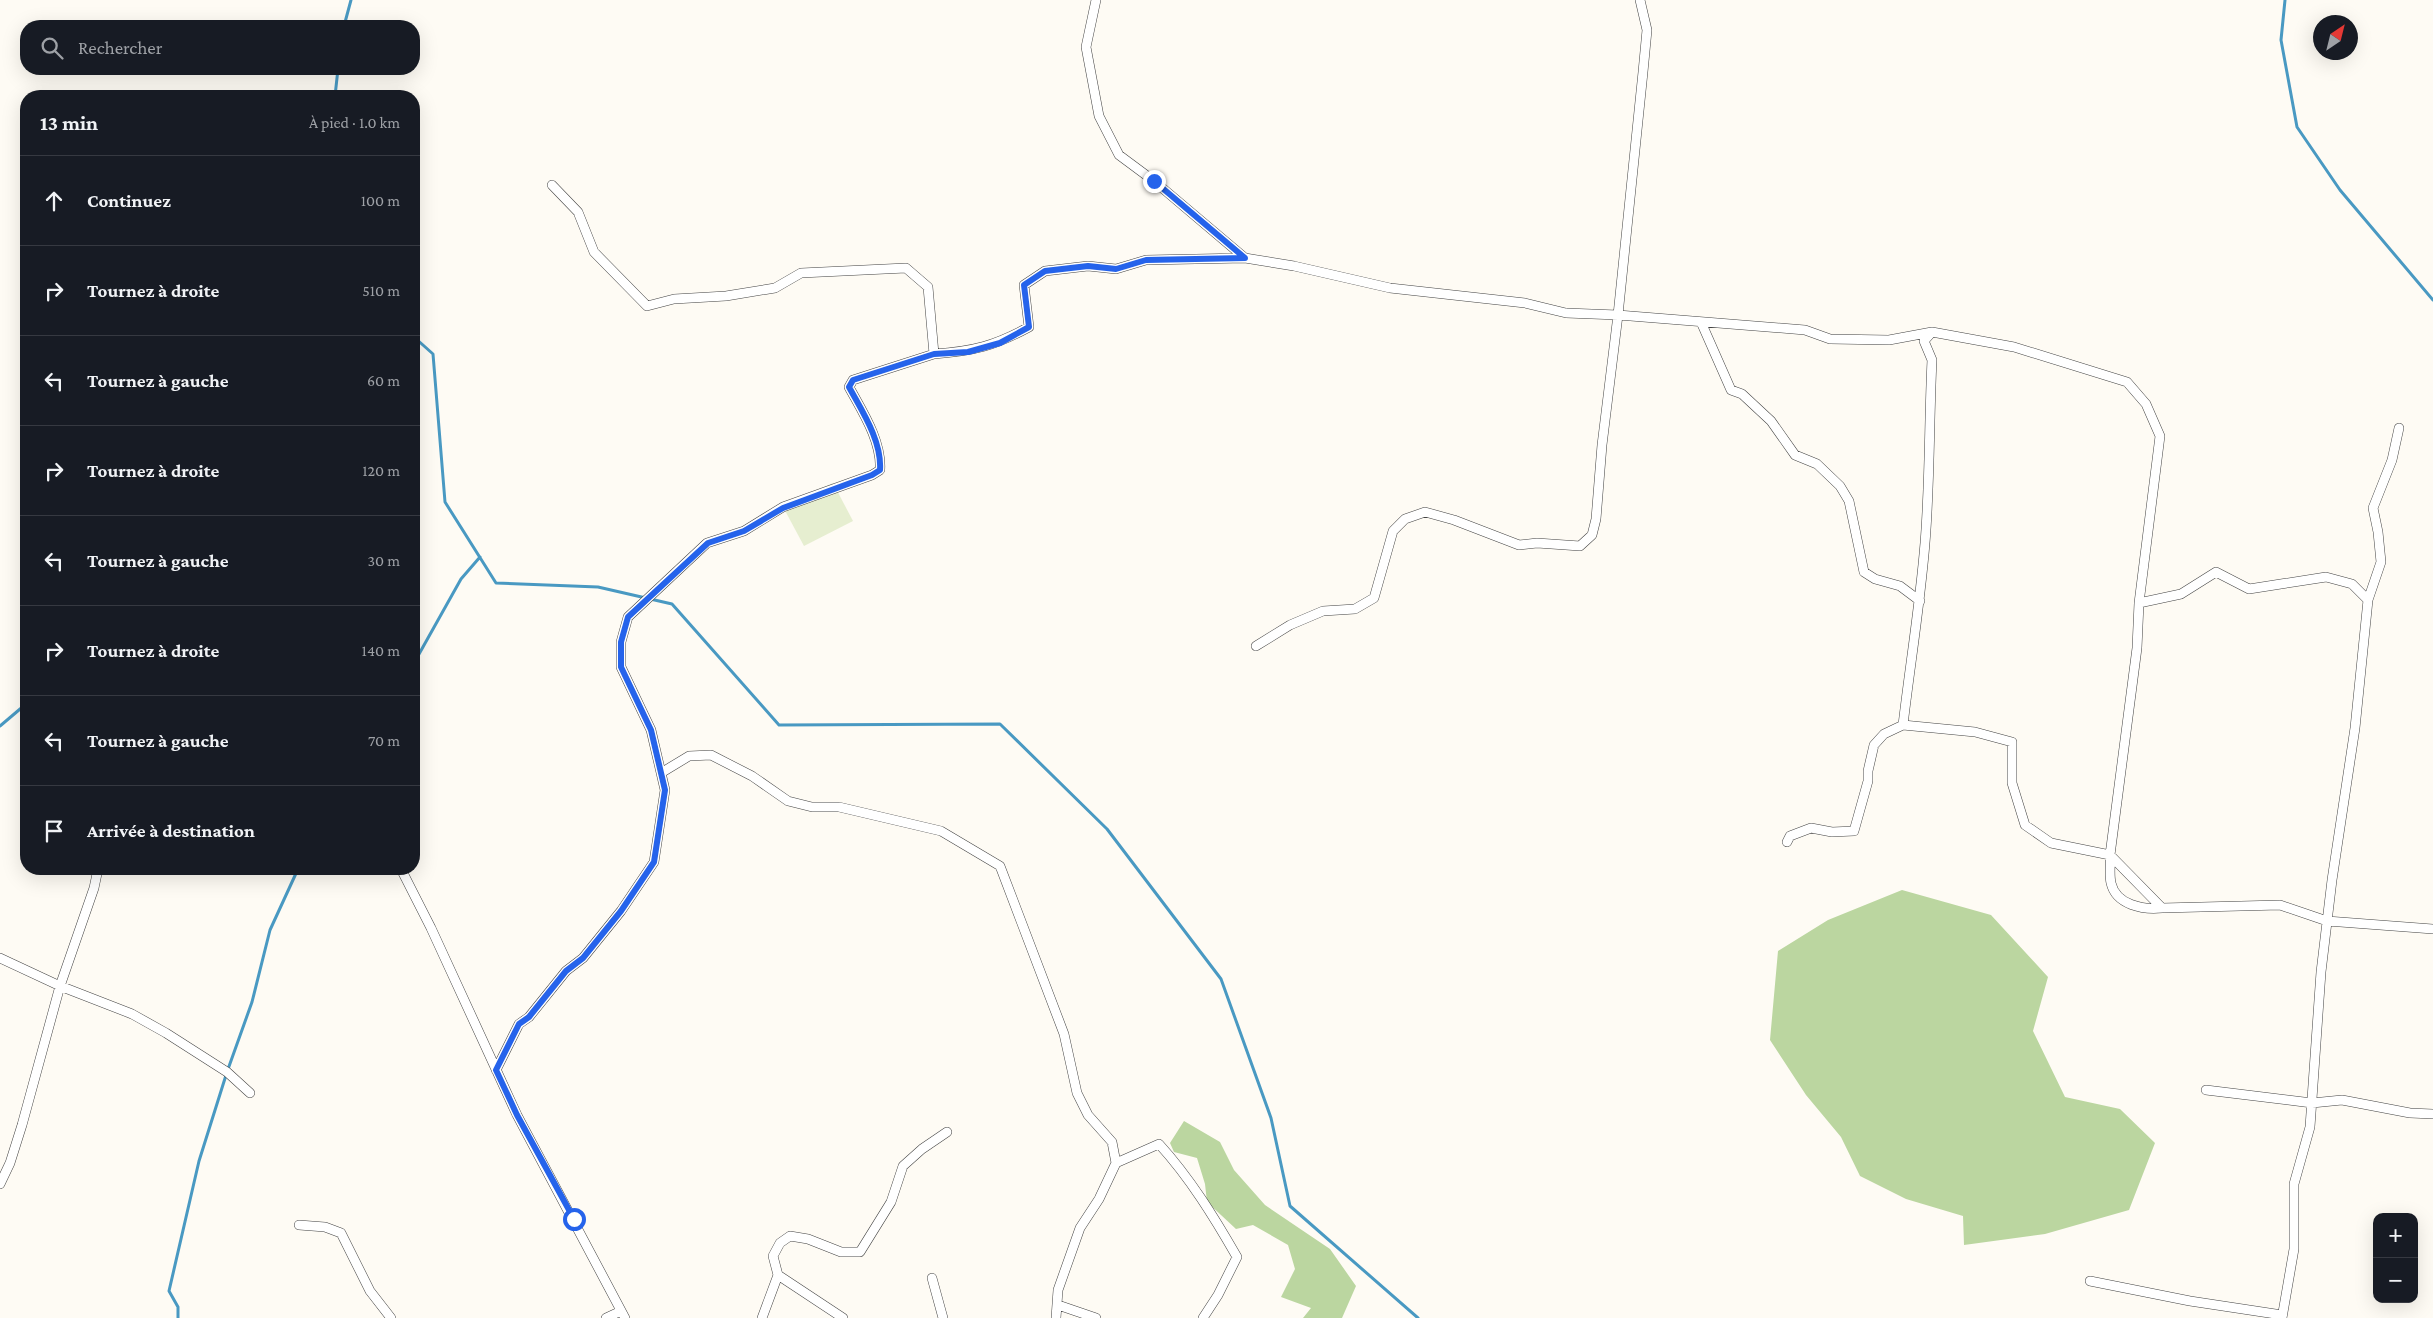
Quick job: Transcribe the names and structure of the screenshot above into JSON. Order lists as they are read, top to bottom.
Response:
{
  "north": "top right",
  "page": {
    "search": "Rechercher",
    "heading": ["13 min", "À pied · 1.0 km"],
    "list": [
      ["Continuez", "100 m"],
      ["Tournez à droite", "510 m"],
      ["Tournez à gauche", "60 m"],
      ["Tournez à droite", "120 m"],
      ["Tournez à gauche", "30 m"],
      ["Tournez à droite", "140 m"],
      ["Tournez à gauche", "70 m"],
      "Arrivée à destination"
    ],
    "map_buttons": ["+", "−"]
  }
}
